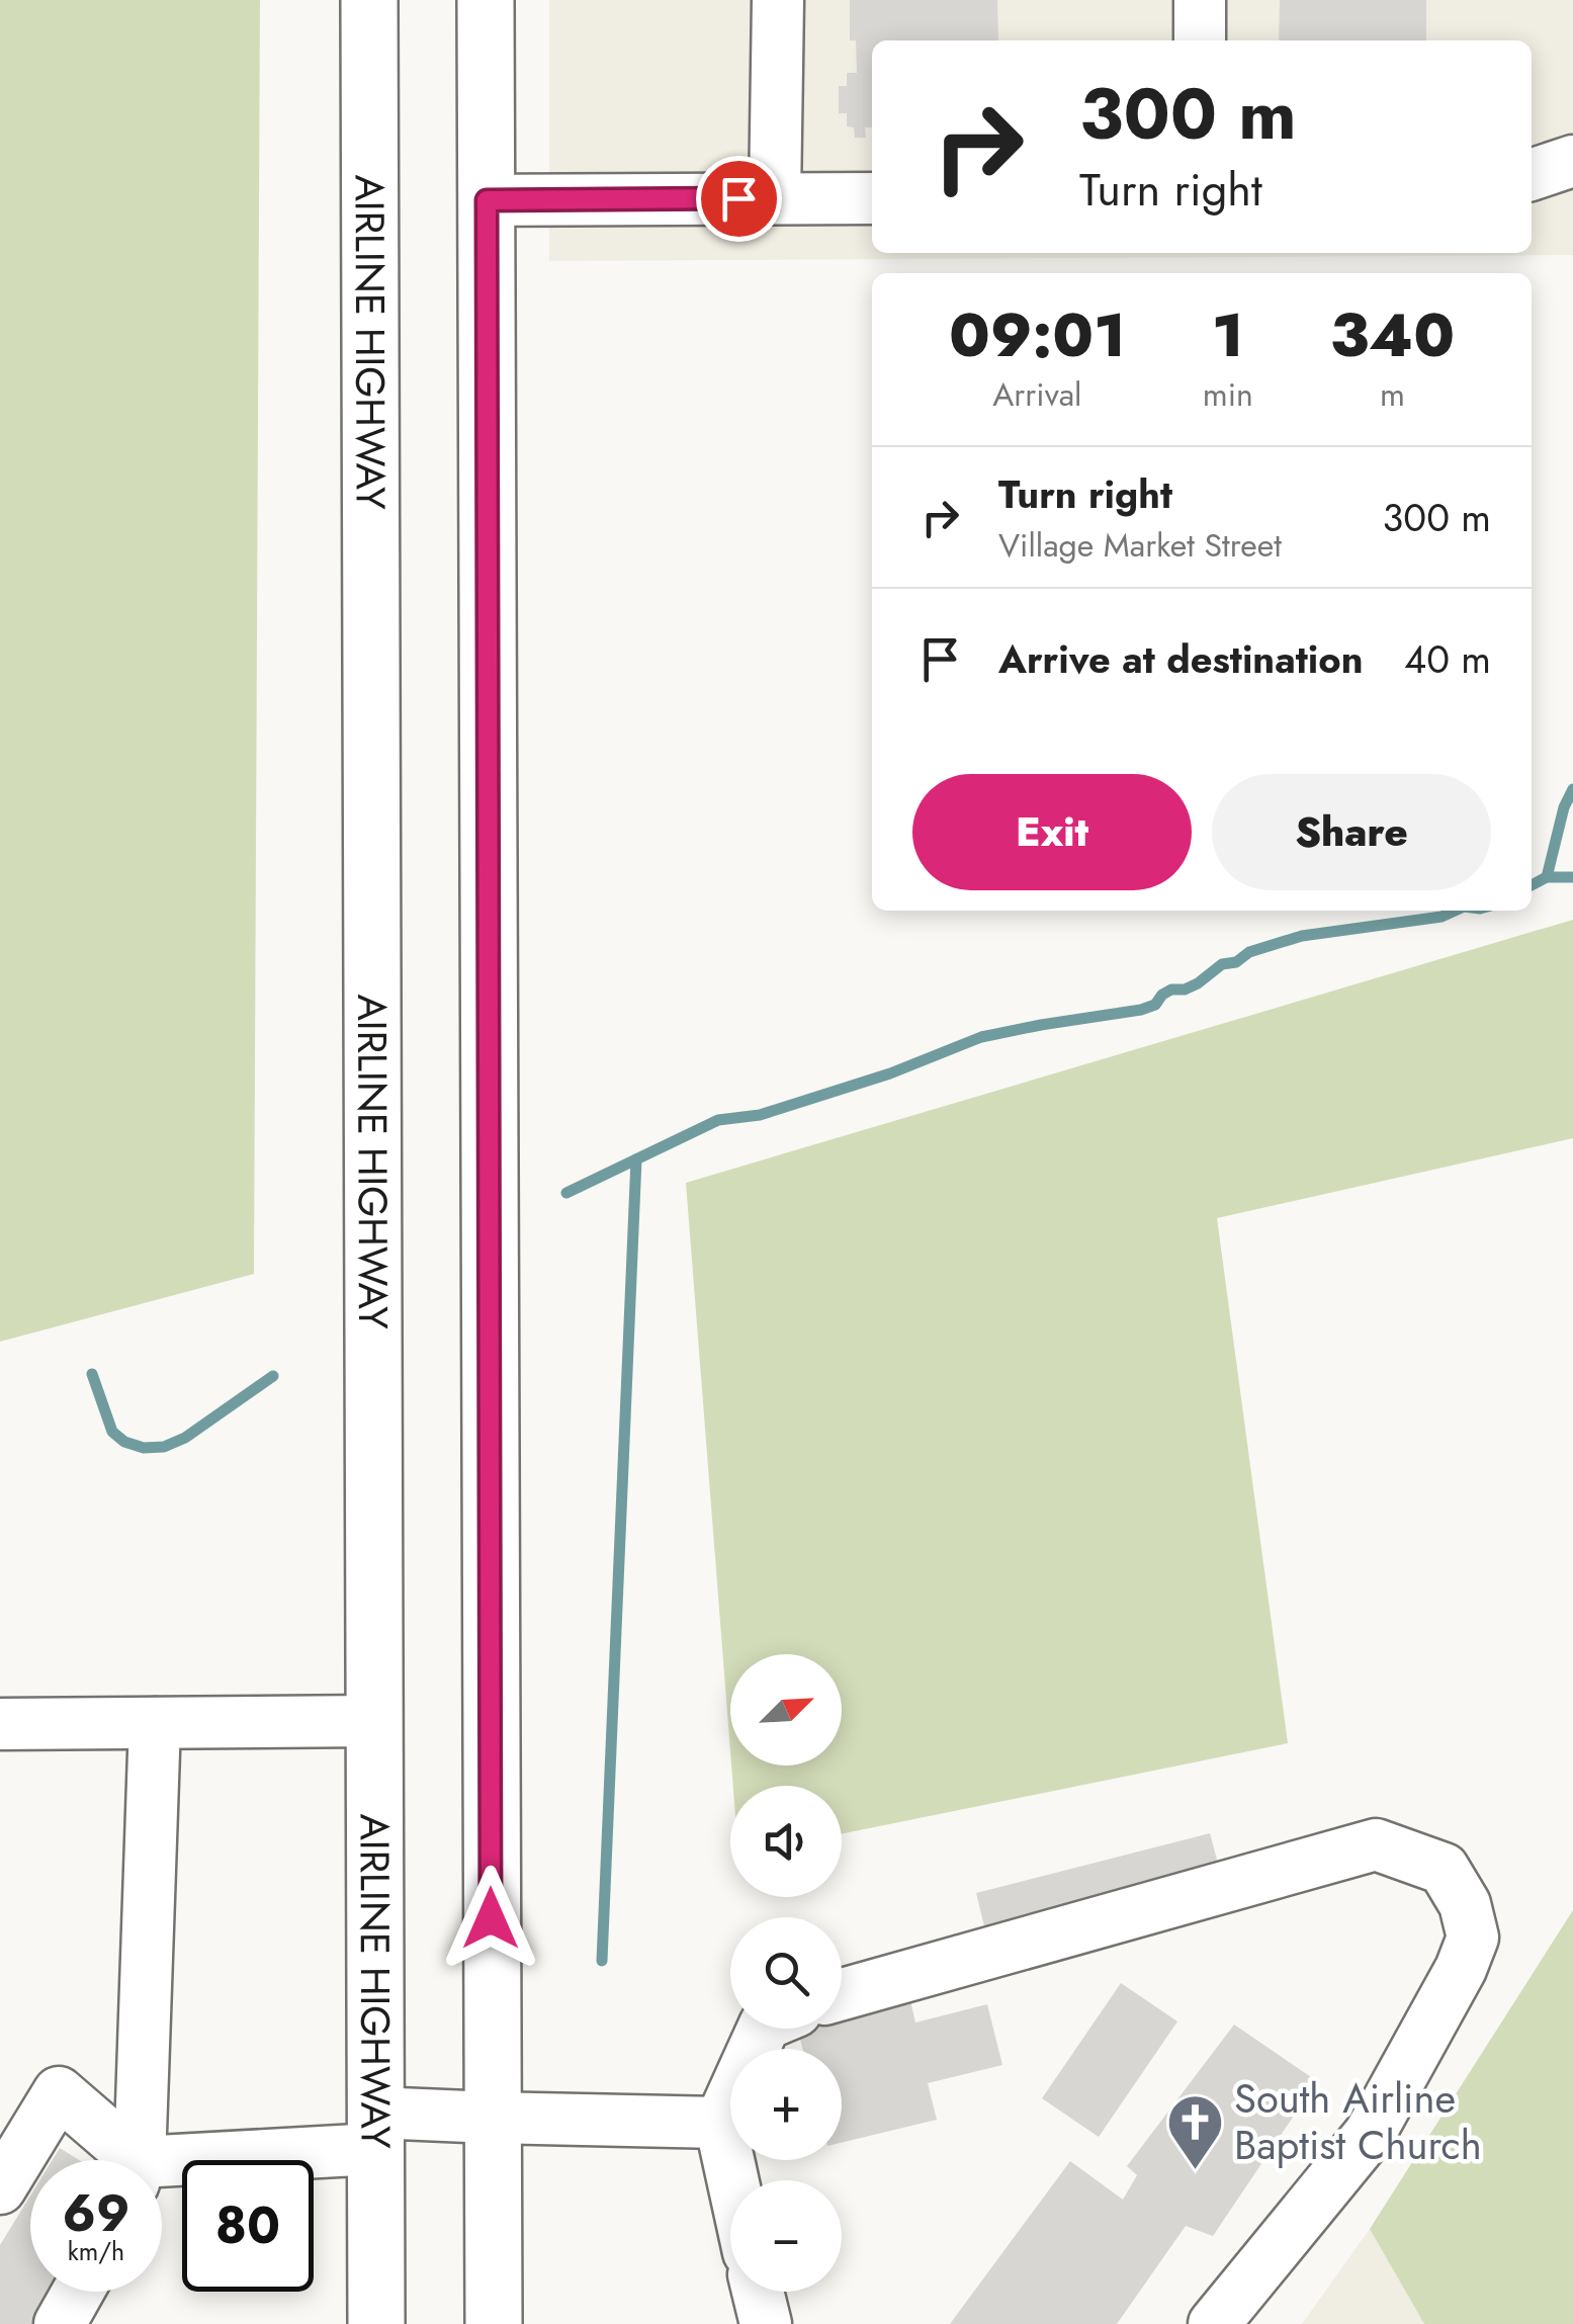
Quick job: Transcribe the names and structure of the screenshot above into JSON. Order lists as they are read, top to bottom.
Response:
{
  "streets": {
    "highway": ["AIRLINE HIGHWAY"]
  },
  "places": {
    "church": ["South Airline Baptist Church"]
  },
  "north": "top right",
  "page": {
    "turn": ["300 m", "Turn right"],
    "eta": [
      "09:01",
      "Arrival",
      "1",
      "min",
      "340",
      "m"
    ],
    "list": [
      {
        "name": "Turn right",
        "note": "Village Market Street",
        "value": "300 m"
      },
      {
        "name": "Arrive at destination",
        "value": "40 m"
      }
    ],
    "buttons": ["Exit", "Share"],
    "map_buttons": ["+", "−"],
    "speed": "69 km/h",
    "limit": "80"
  }
}
